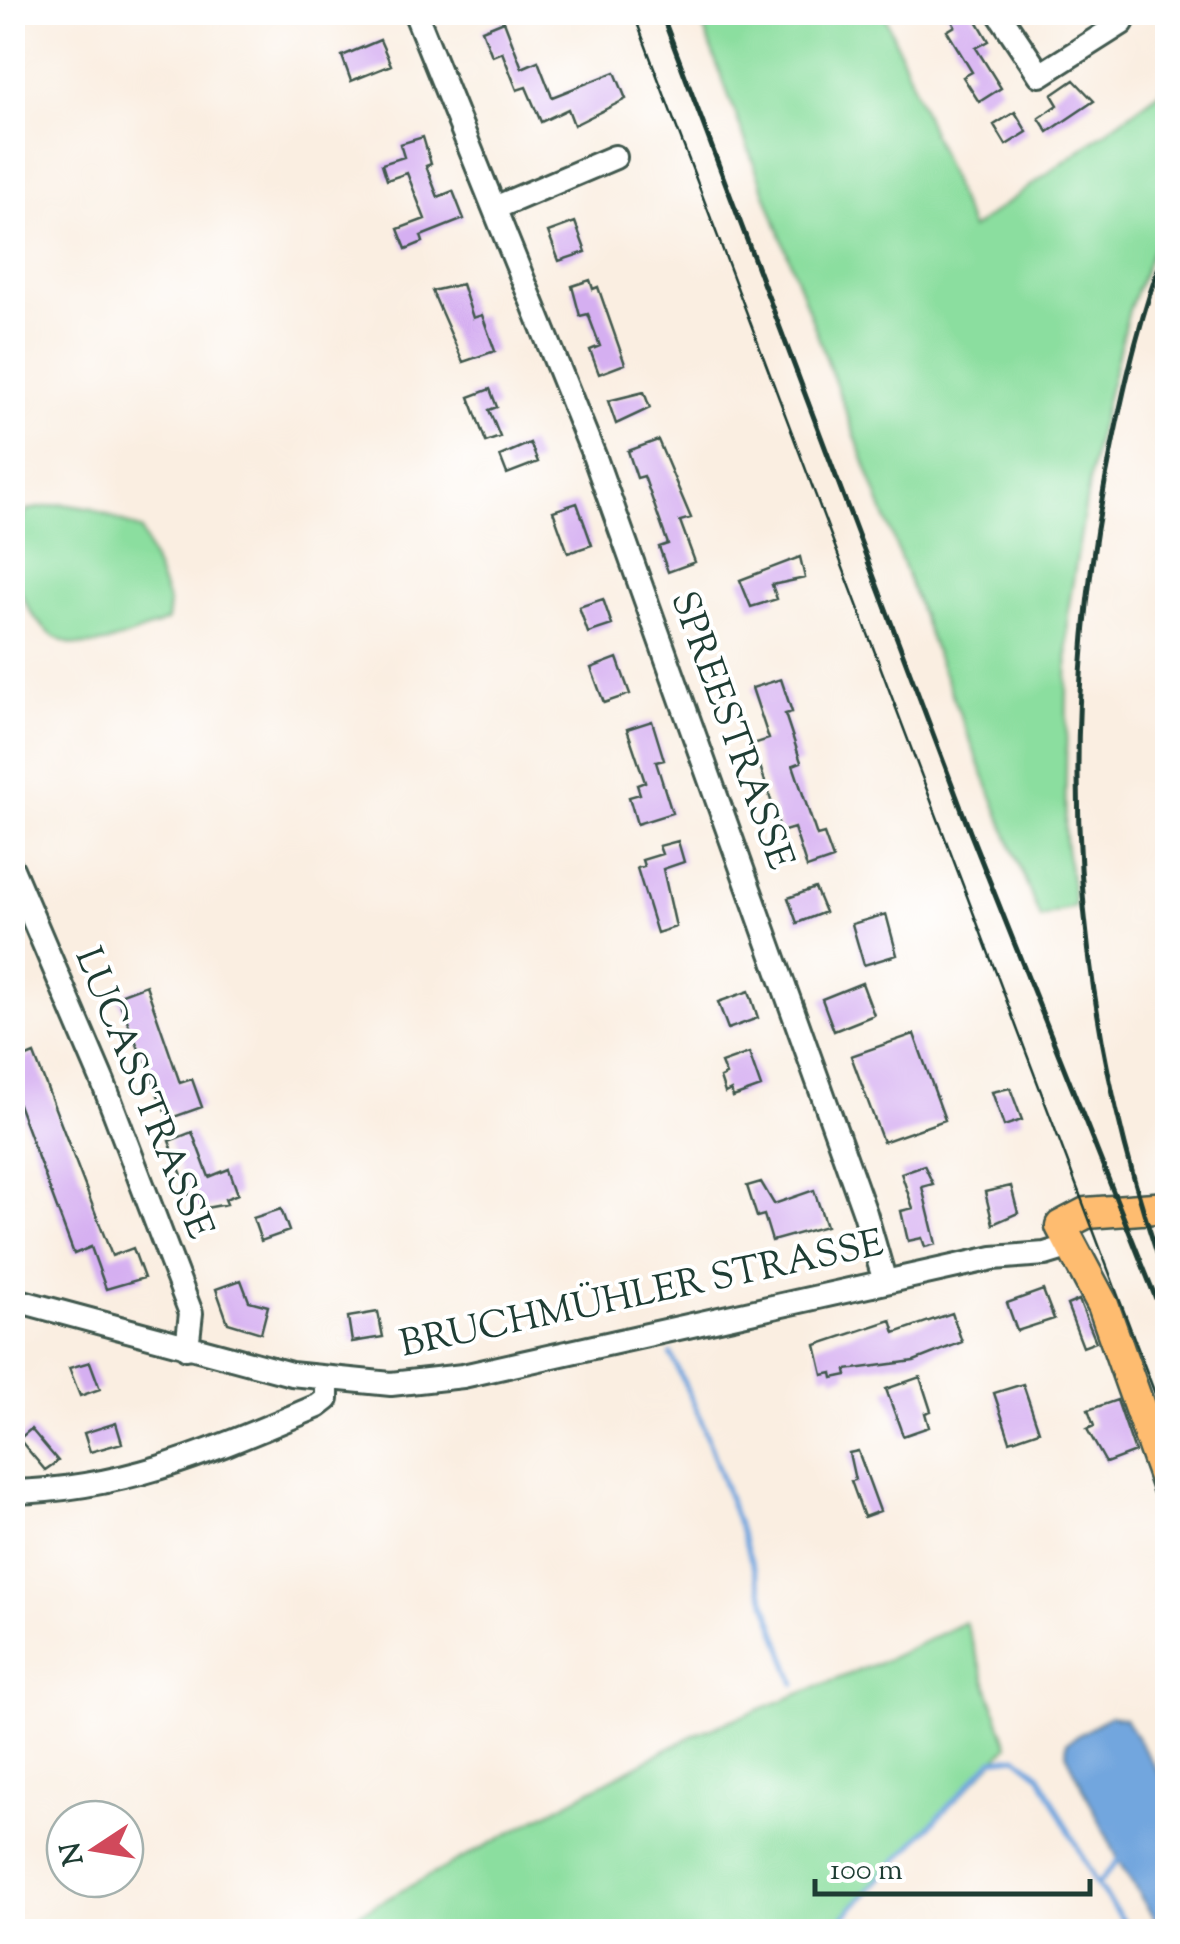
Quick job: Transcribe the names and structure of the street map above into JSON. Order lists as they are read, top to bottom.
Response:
{
  "streets": {
    "street": ["SPREESTRASSE", "LUCASSTRASSE", "BRUCHMÜHLER STRASSE"]
  },
  "crossings": [
    ["SPREESTRASSE", "BRUCHMÜHLER STRASSE"],
    ["LUCASSTRASSE", "BRUCHMÜHLER STRASSE"]
  ],
  "scale_bar": "100 m",
  "north": "left"
}
